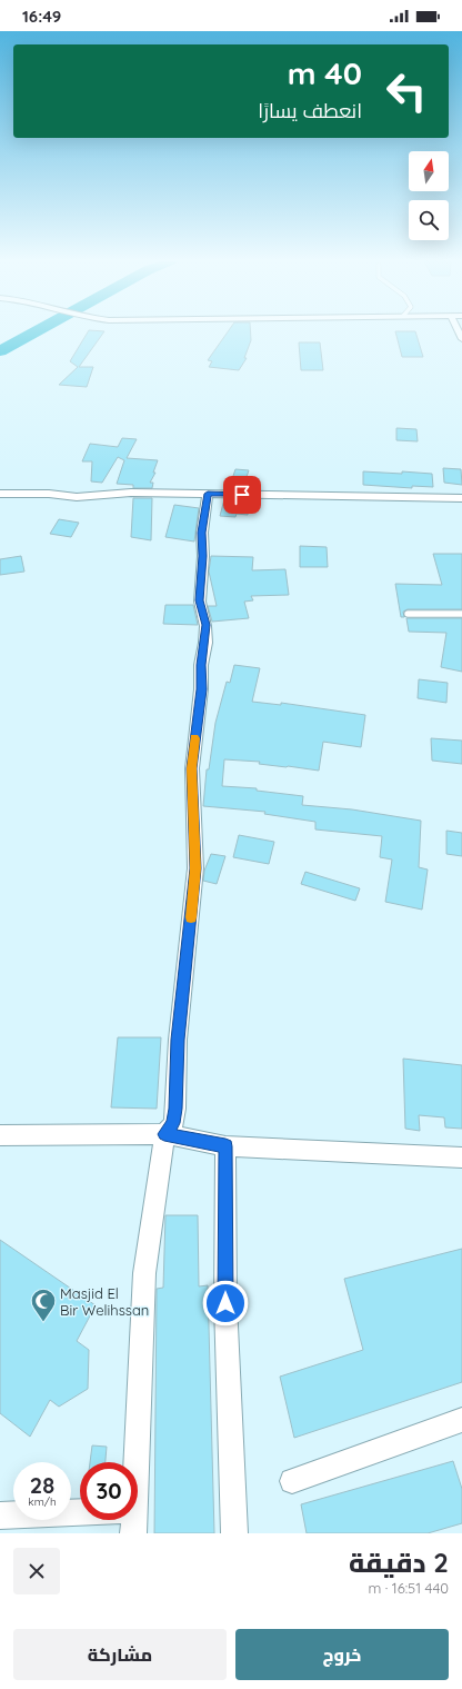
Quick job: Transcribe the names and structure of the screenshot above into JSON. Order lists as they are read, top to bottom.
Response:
{
  "places": {
    "mosque": ["Masjid El Bir Welihssan"]
  },
  "north": "top",
  "page": {
    "status": "16:49",
    "turn": ["40 m", "انعطف يسارًا"],
    "speed": "28 km/h",
    "limit": "30",
    "heading": ["2 دقيقة", "440 m · 16:51"],
    "buttons": ["خروج", "مشاركة"]
  }
}
